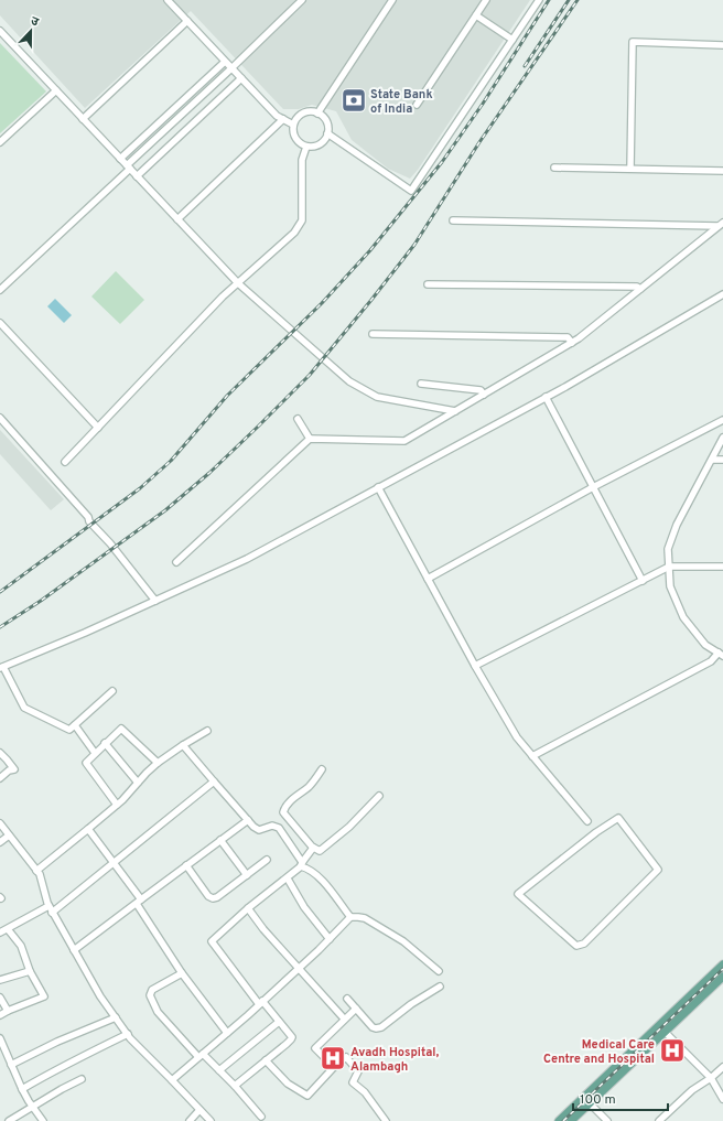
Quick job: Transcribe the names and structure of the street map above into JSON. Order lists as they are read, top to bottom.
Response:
{
  "places": {
    "bank": ["State Bank of India"],
    "hospital": ["Medical Care Centre and Hospital", "Avadh Hospital, Alambagh"]
  },
  "scale_bar": "100 m",
  "north": "top"
}
